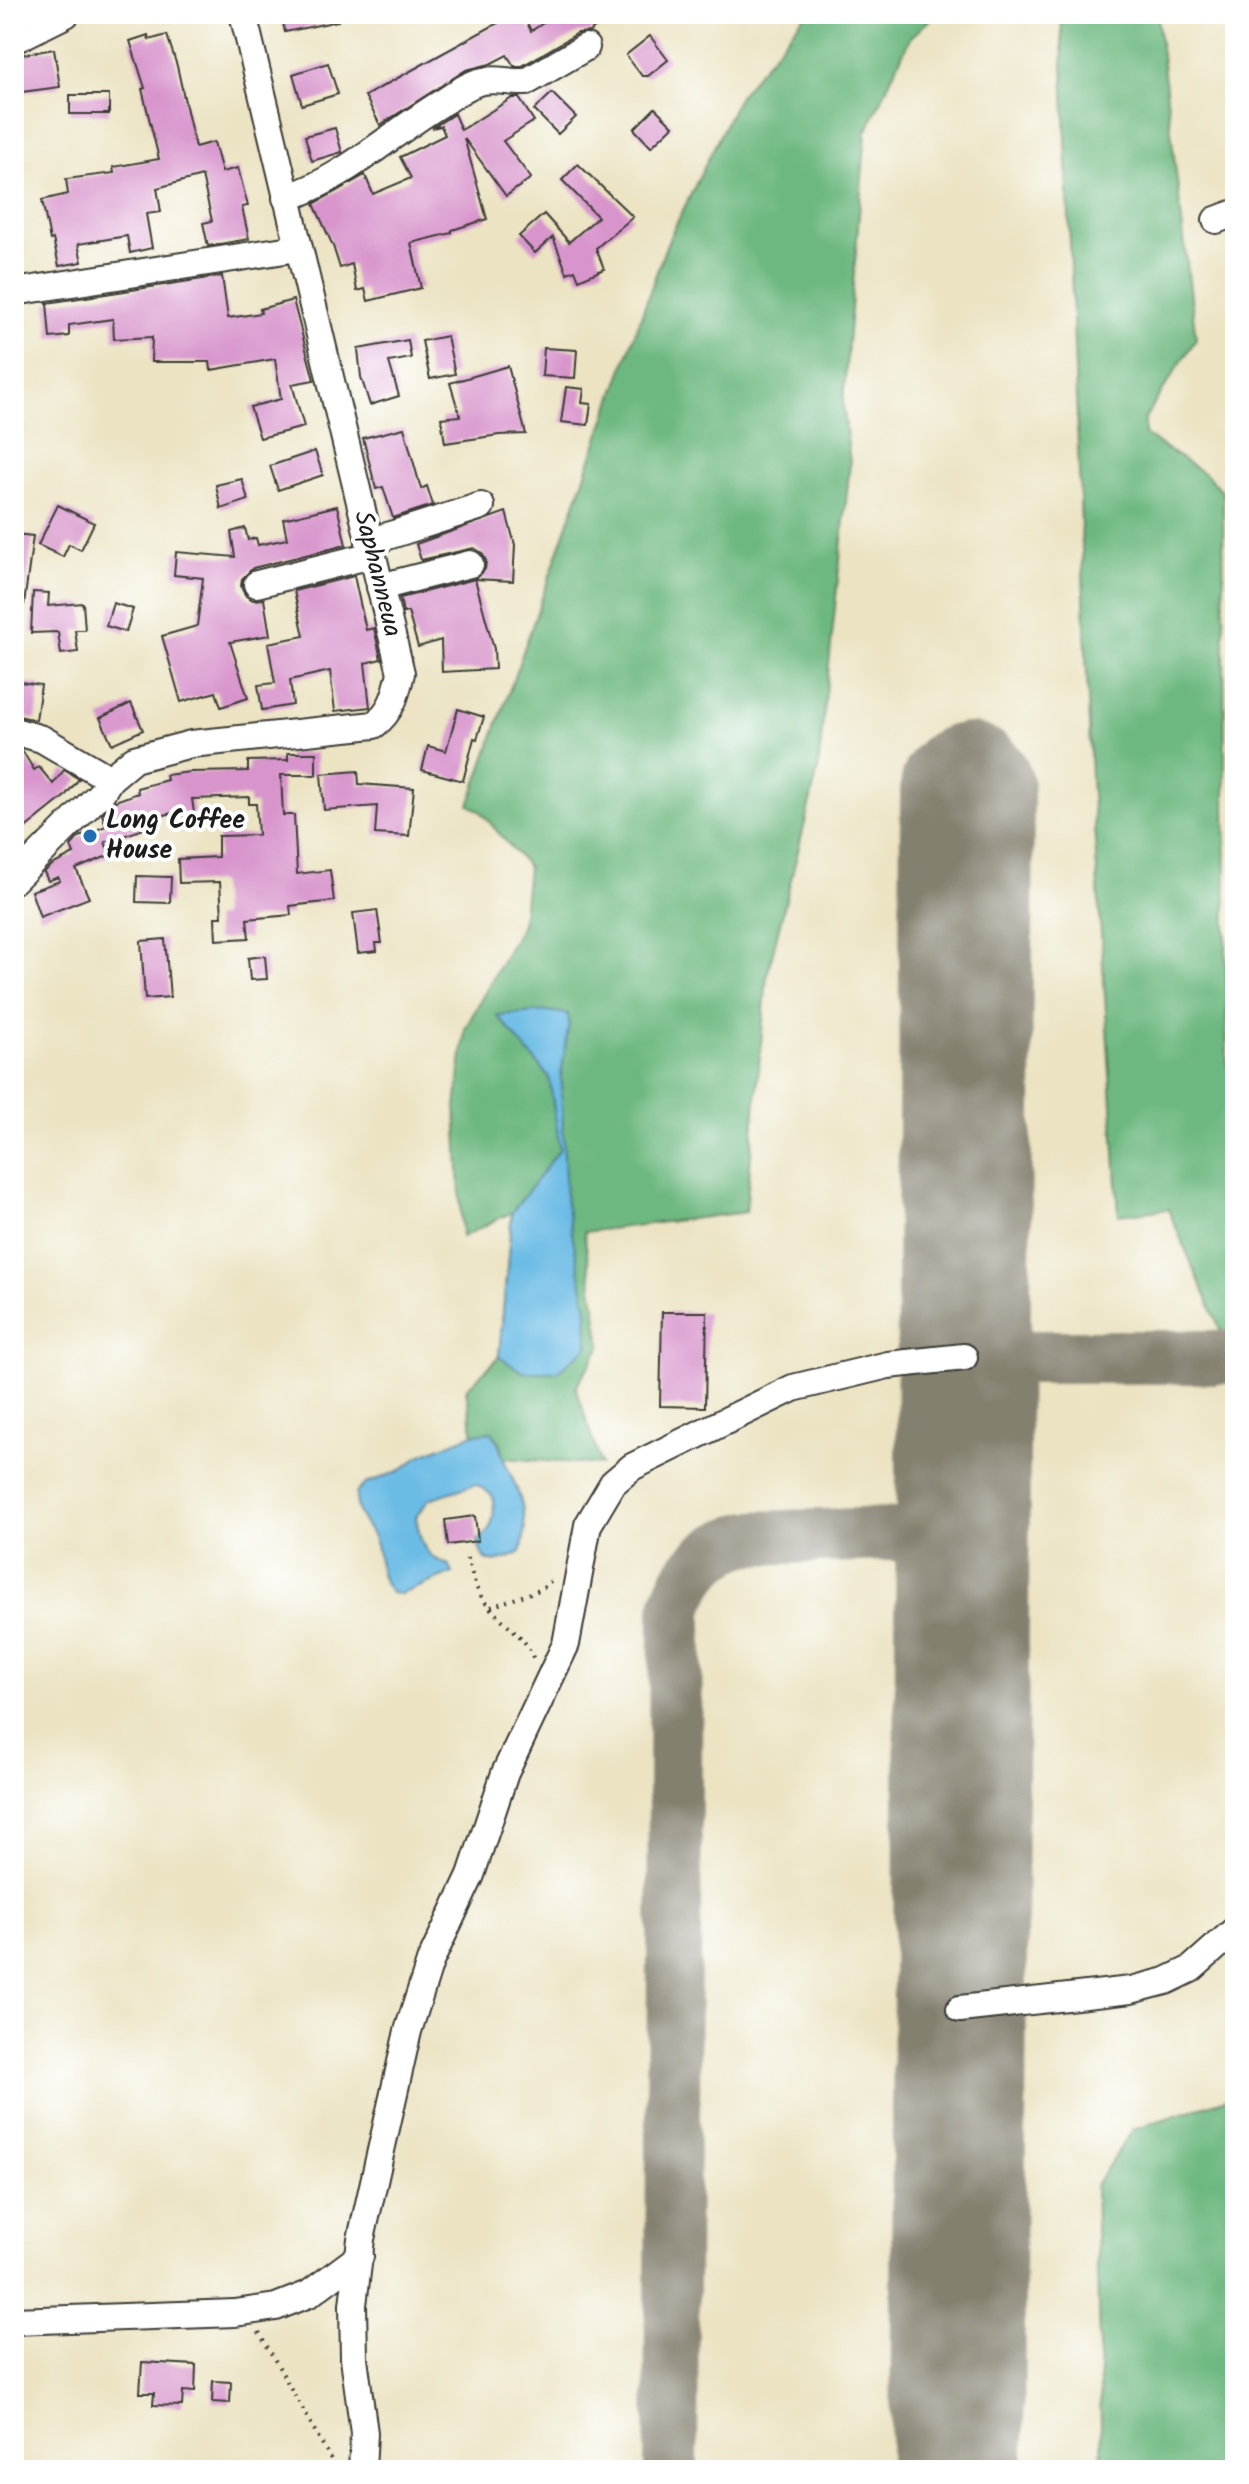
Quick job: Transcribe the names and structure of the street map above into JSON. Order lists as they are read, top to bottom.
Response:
{
  "streets": {
    "street": ["Saphanneua"]
  },
  "places": ["Long Coffee House"]
}
